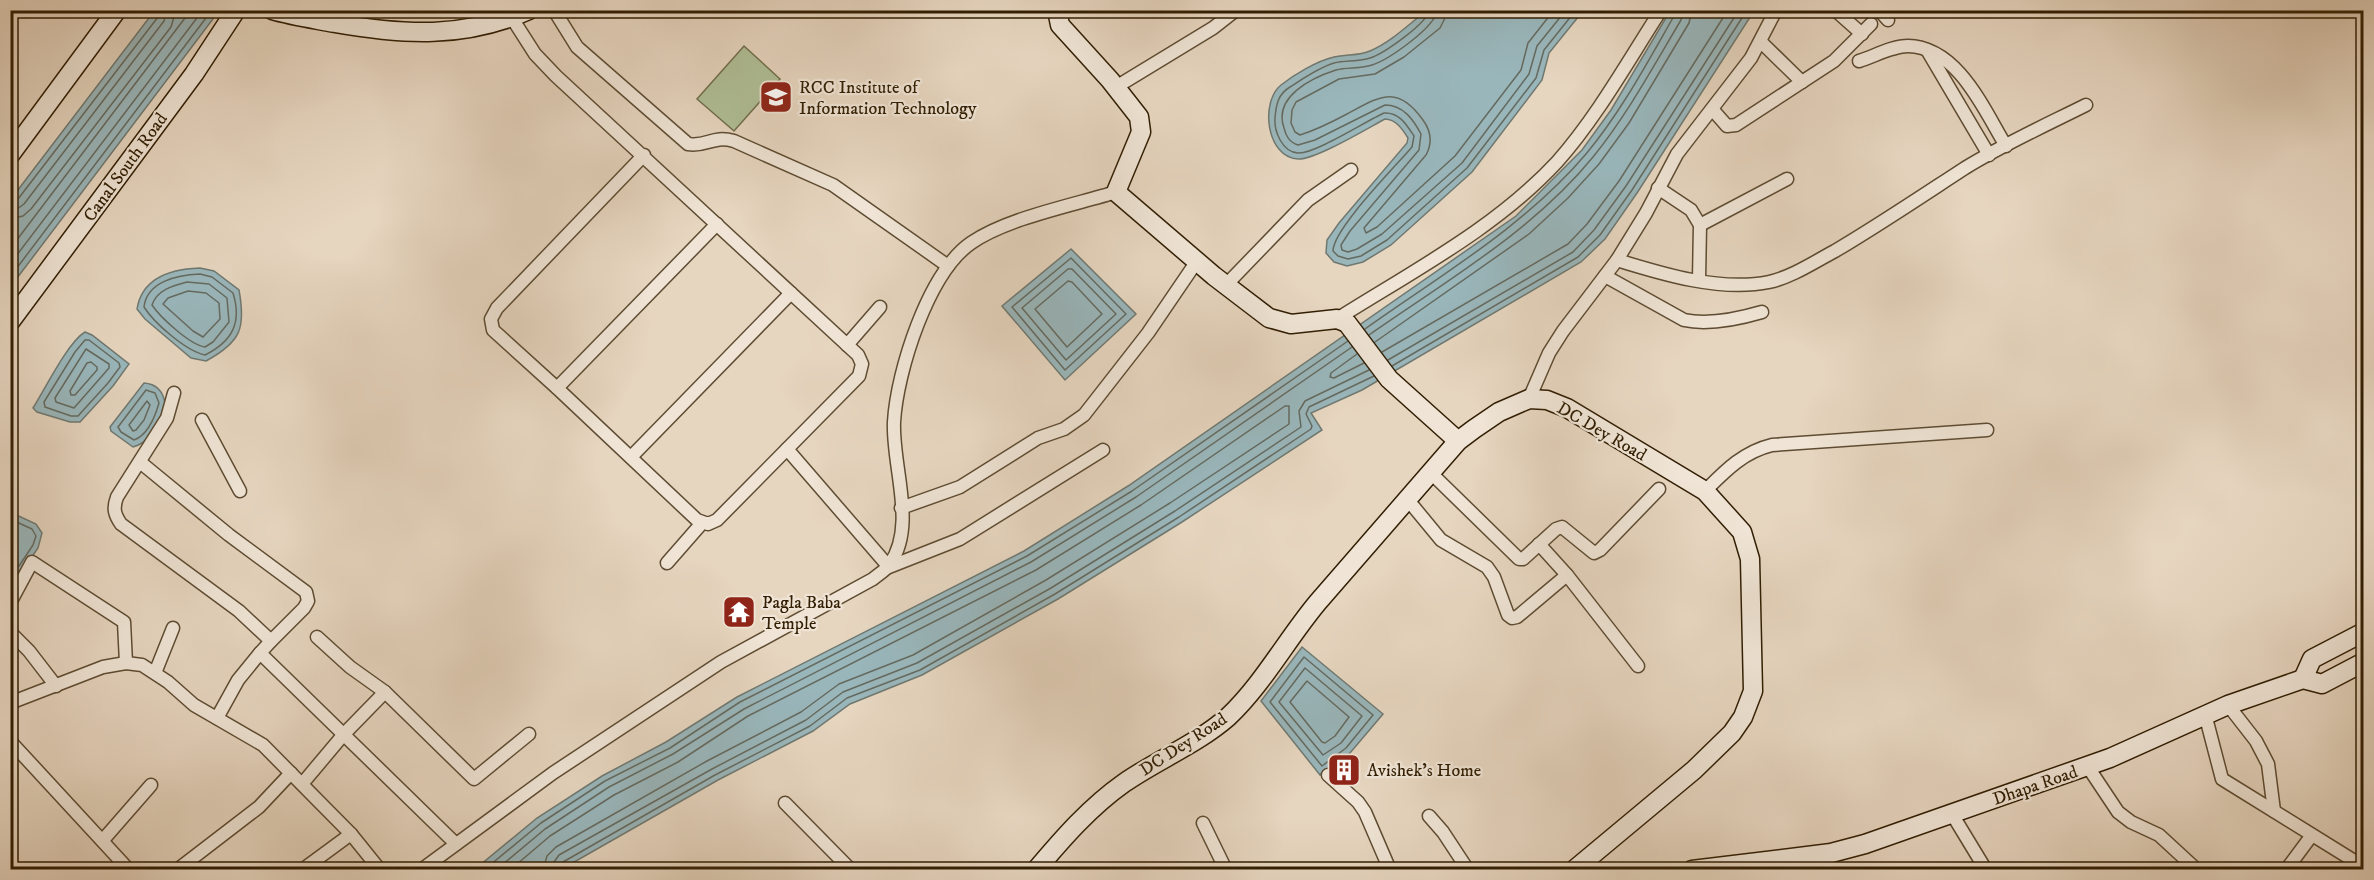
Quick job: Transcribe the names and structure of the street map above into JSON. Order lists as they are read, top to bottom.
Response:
{
  "streets": {
    "street": ["Canal South Road", "DC Dey Road", "Dhapa Road"]
  },
  "places": {
    "school or university": ["RCC Institute of Information Technology"],
    "temple": ["Pagla Baba Temple"],
    "building": ["Avishek's Home"]
  }
}
